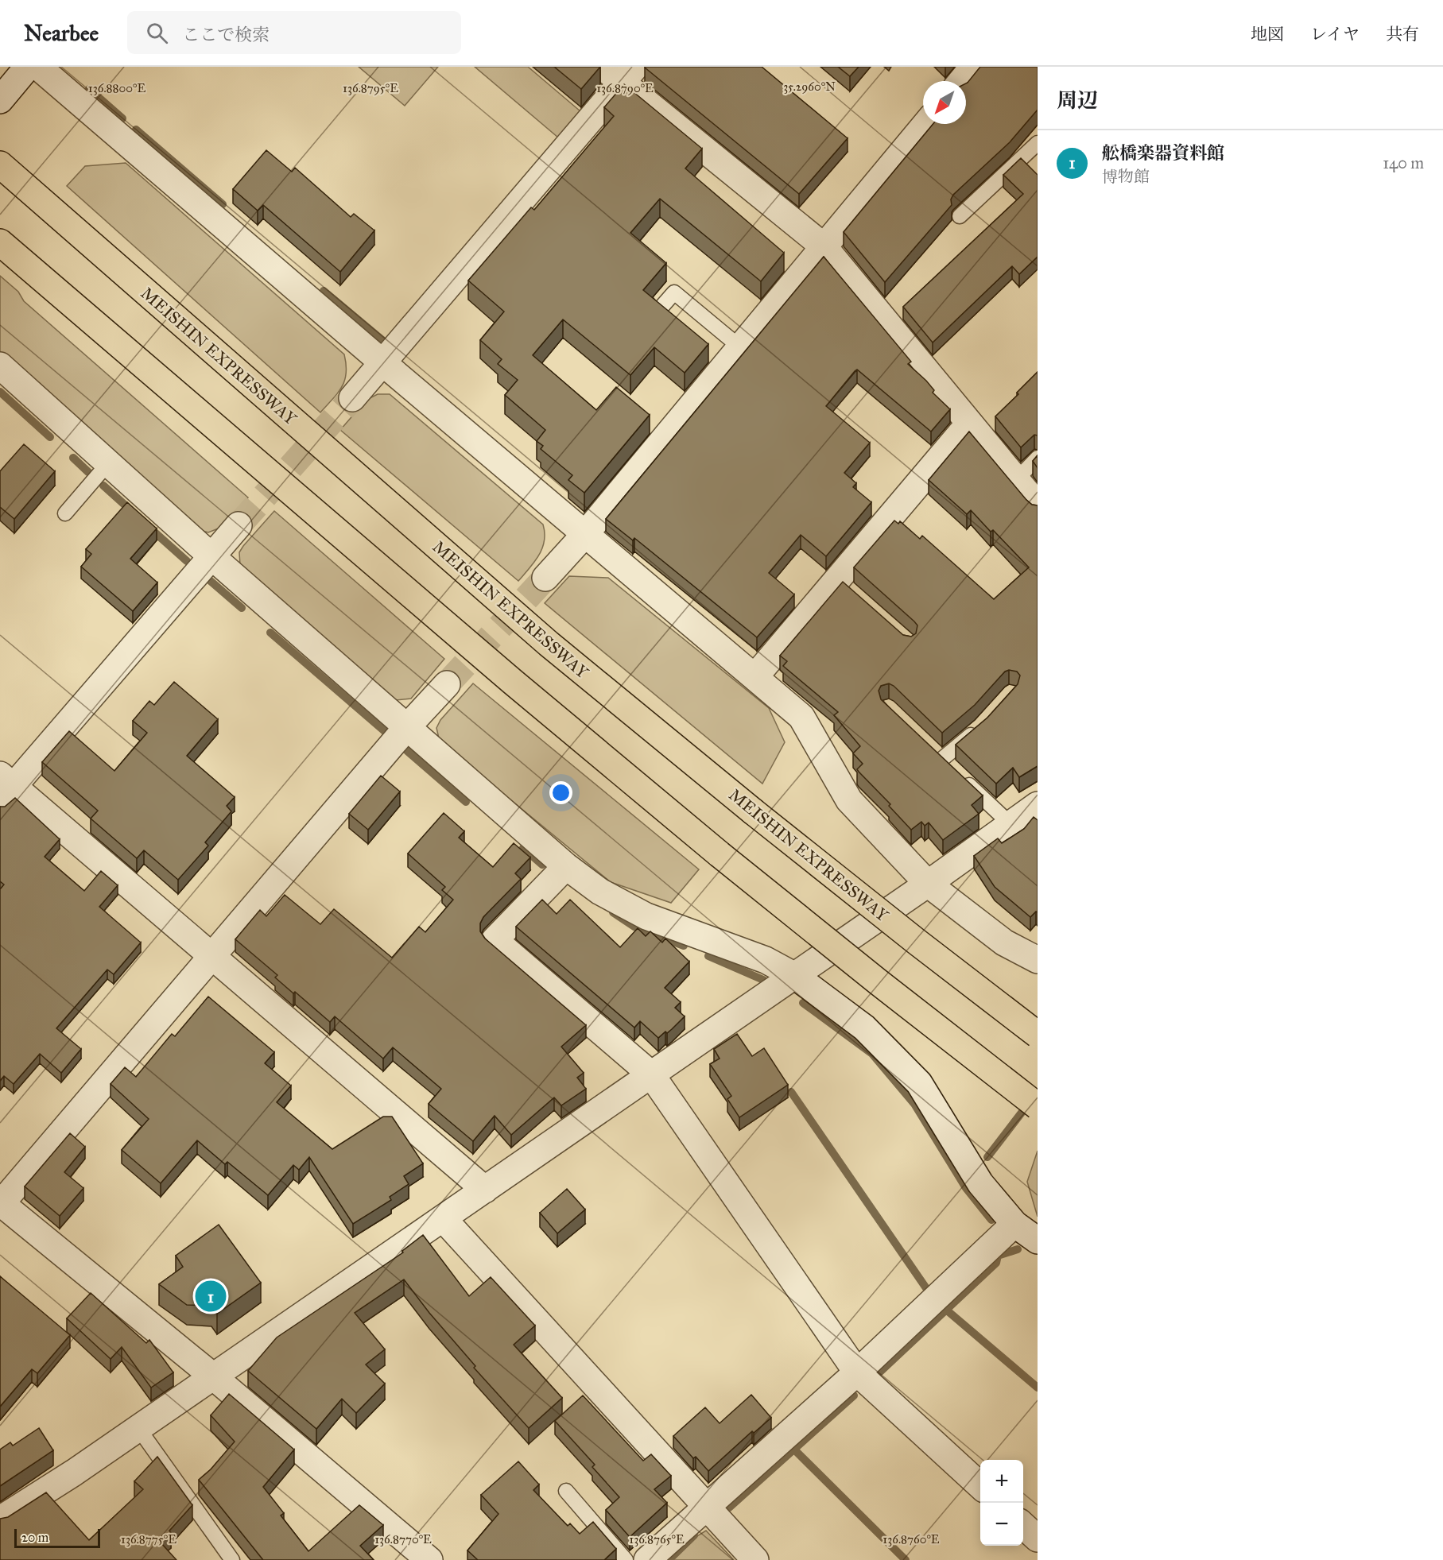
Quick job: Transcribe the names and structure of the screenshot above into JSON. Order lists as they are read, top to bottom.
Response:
{
  "streets": {
    "highway": ["MEISHIN EXPRESSWAY"]
  },
  "scale_bar": "20 m",
  "north": "bottom left",
  "page": {
    "header": "Nearbee",
    "search": "ここで検索",
    "nav": ["地図", "レイヤ", "共有"],
    "heading": "周辺",
    "list": [
      {
        "mark": "1",
        "name": "舩橋楽器資料館",
        "note": "博物館",
        "value": "140 m"
      }
    ],
    "pins": "1",
    "map_buttons": ["+", "−"],
    "scale": "20 m"
  },
  "coordinates": [
    "35.2960°N",
    "136.8800°E",
    "136.8795°E",
    "136.8790°E",
    "136.8775°E",
    "136.8770°E",
    "136.8765°E",
    "136.8760°E"
  ]
}
